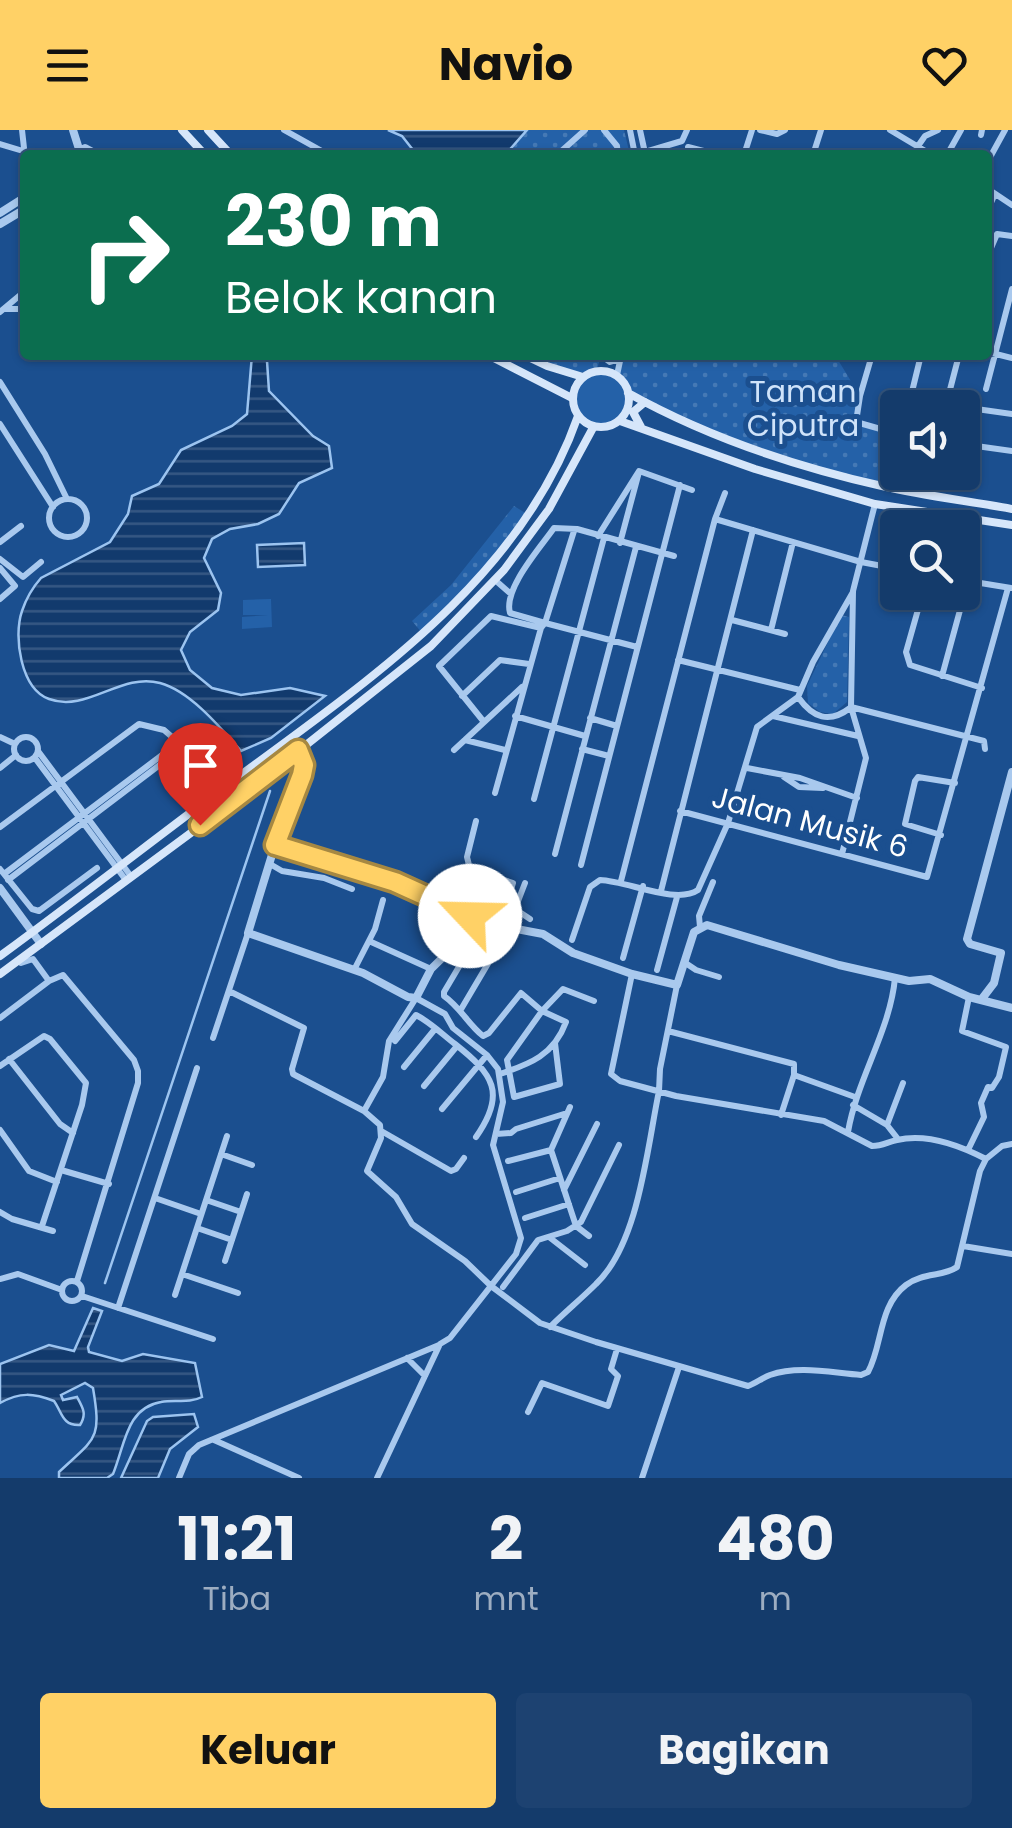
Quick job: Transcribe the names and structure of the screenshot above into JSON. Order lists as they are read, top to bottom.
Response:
{
  "streets": {
    "street": ["Jalan Musik 6"]
  },
  "parks": ["Taman Ciputra"],
  "page": {
    "header": "Navio",
    "turn": ["230 m", "Belok kanan"],
    "eta": [
      "11:21",
      "Tiba",
      "2",
      "mnt",
      "480",
      "m"
    ],
    "buttons": ["Keluar", "Bagikan"]
  }
}
